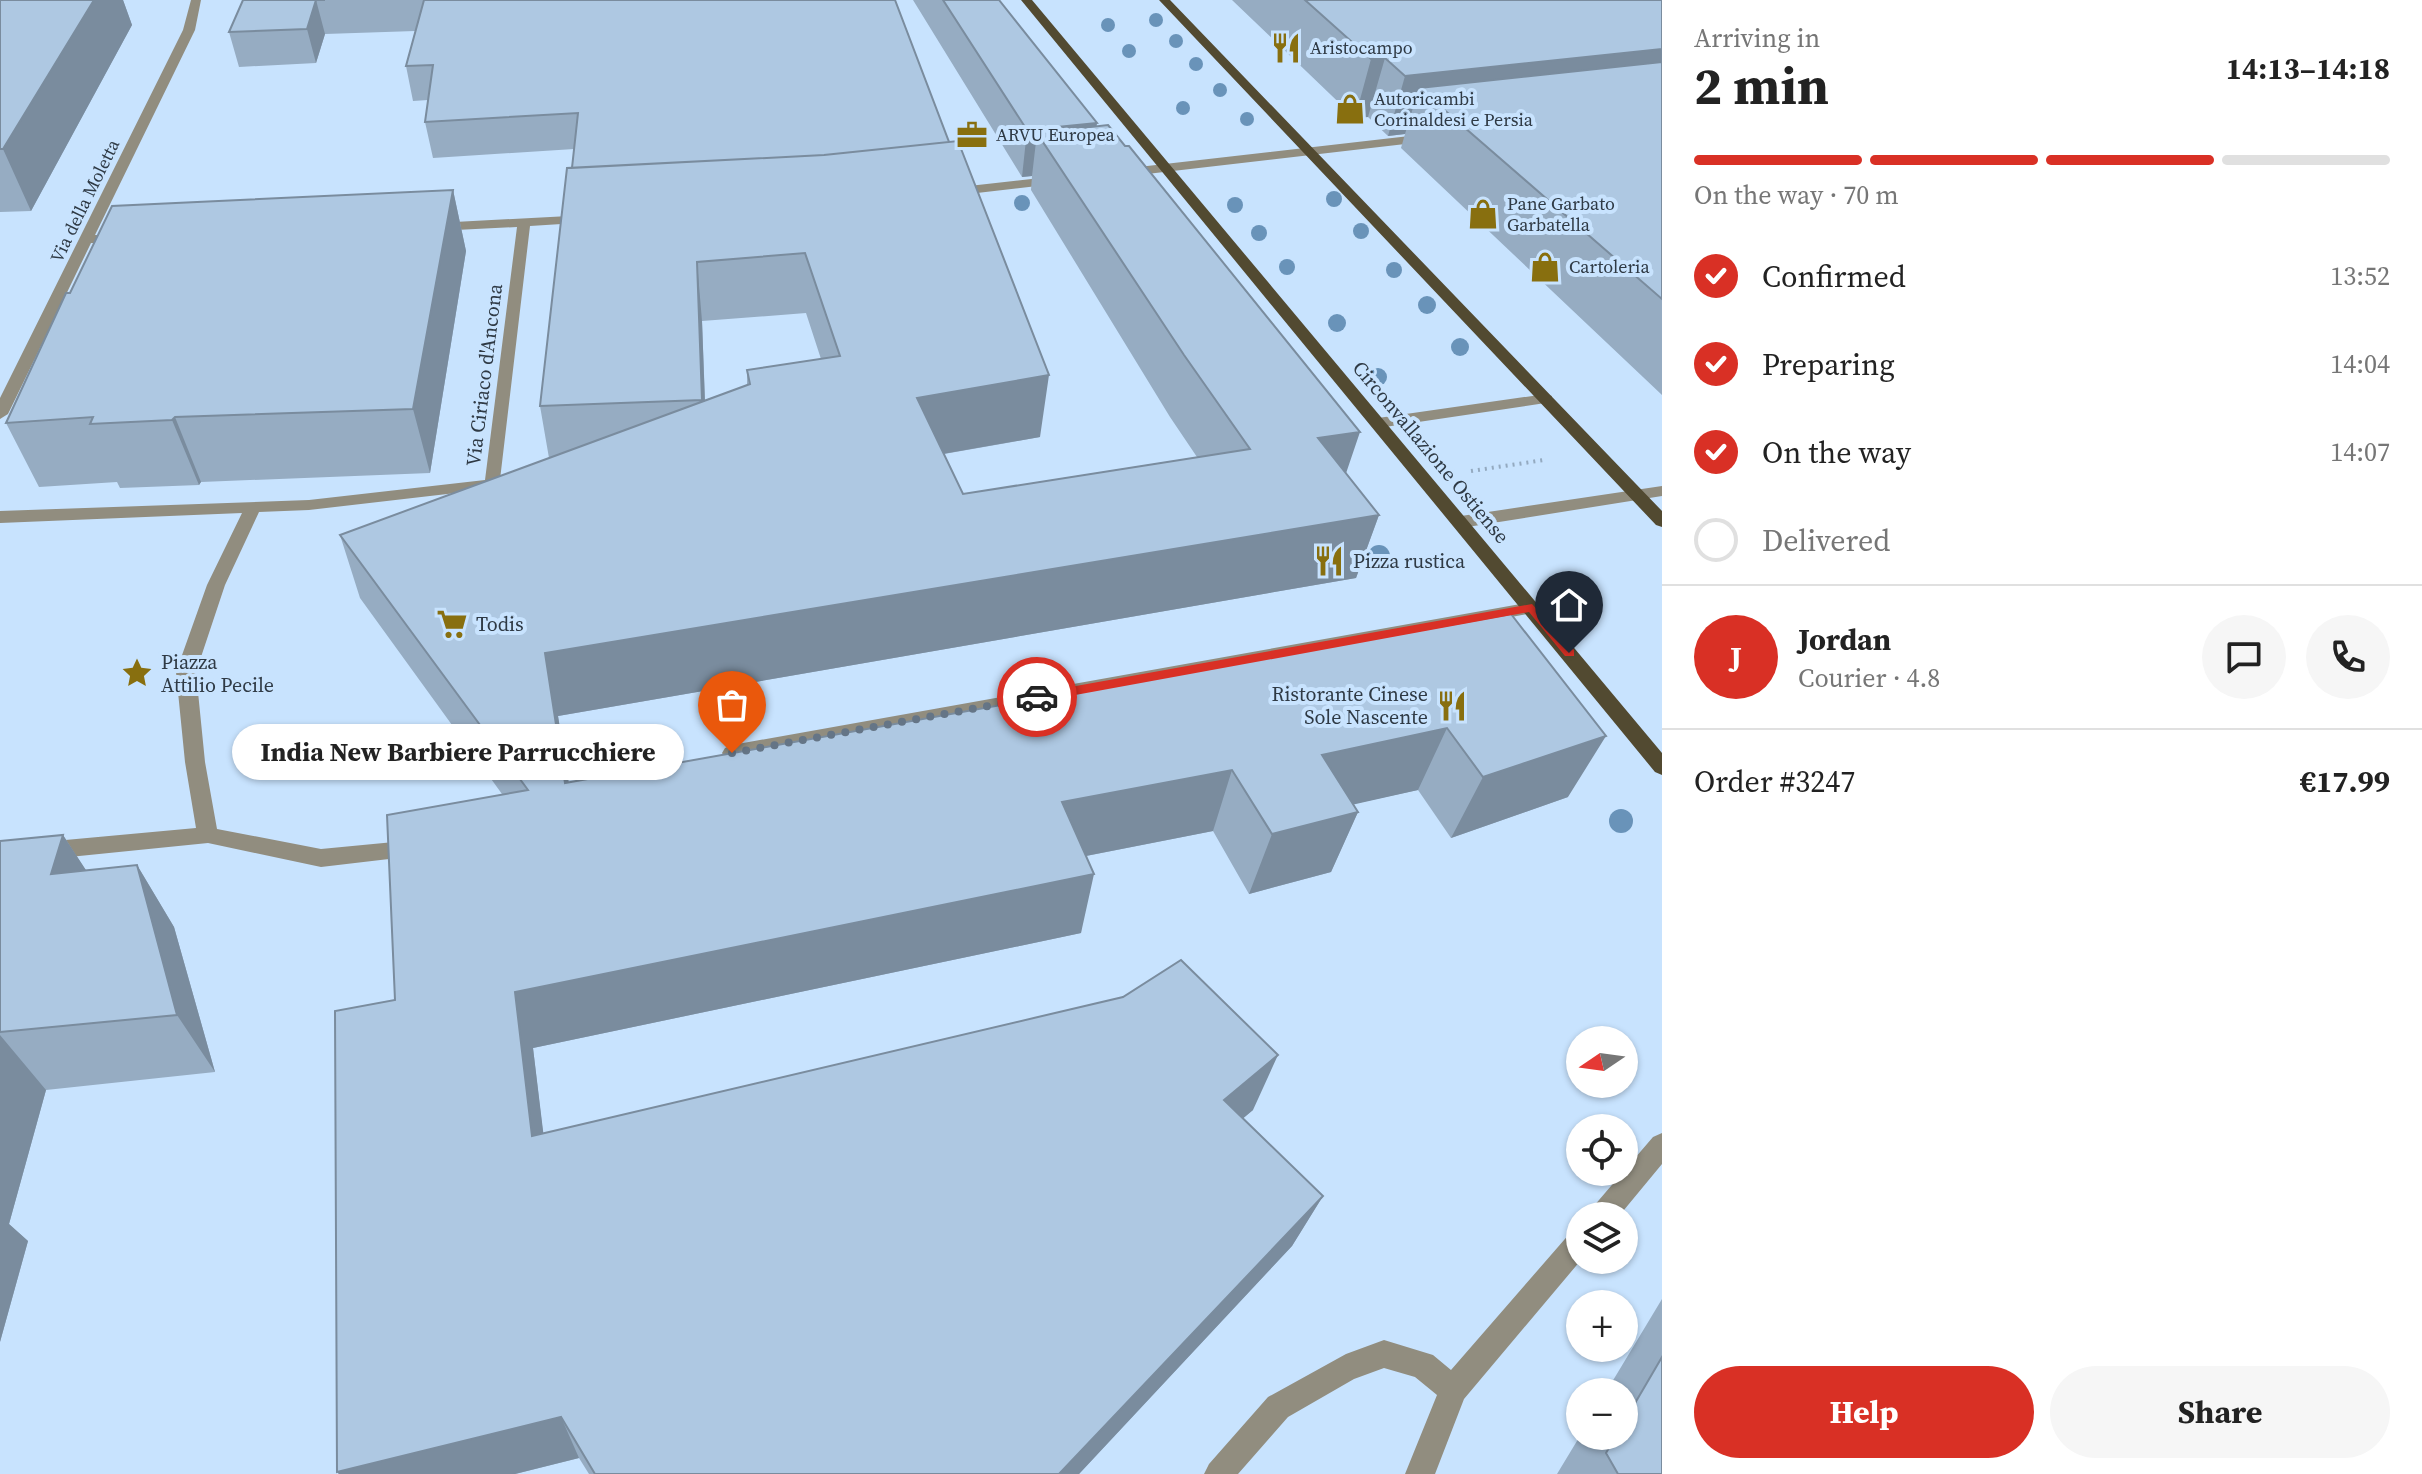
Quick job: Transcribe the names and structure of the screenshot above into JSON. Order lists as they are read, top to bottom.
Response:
{
  "streets": {
    "main road": ["Circonvallazione Ostiense"],
    "street": ["Via della Moletta", "Via Ciriaco d'Ancona"]
  },
  "places": {
    "restaurant": ["Aristocampo", "Pizza rustica", "Ristorante Cinese Sole Nascente"],
    "shop": ["Autoricambi Corinaldesi e Persia", "Pane Garbato Garbatella", "Cartoleria"],
    "office": ["ARVU Europea"],
    "supermarket": ["Todis"],
    "place": ["Piazza Attilio Pecile"],
    "other": ["India New Barbiere Parrucchiere"]
  },
  "north": "left",
  "page": {
    "heading": ["2 min", "Arriving in", "14:13–14:18"],
    "panel": [
      "Jordan",
      "Courier · 4.8",
      "Order #3247",
      "€17.99"
    ],
    "bar": "On the way · 70 m",
    "list": [
      ["Confirmed", "13:52"],
      ["Preparing", "14:04"],
      ["On the way", "14:07"],
      "Delivered"
    ],
    "round": "J",
    "bubble": "India New Barbiere Parrucchiere",
    "map_buttons": ["+", "−"],
    "buttons": ["Help", "Share"]
  }
}
